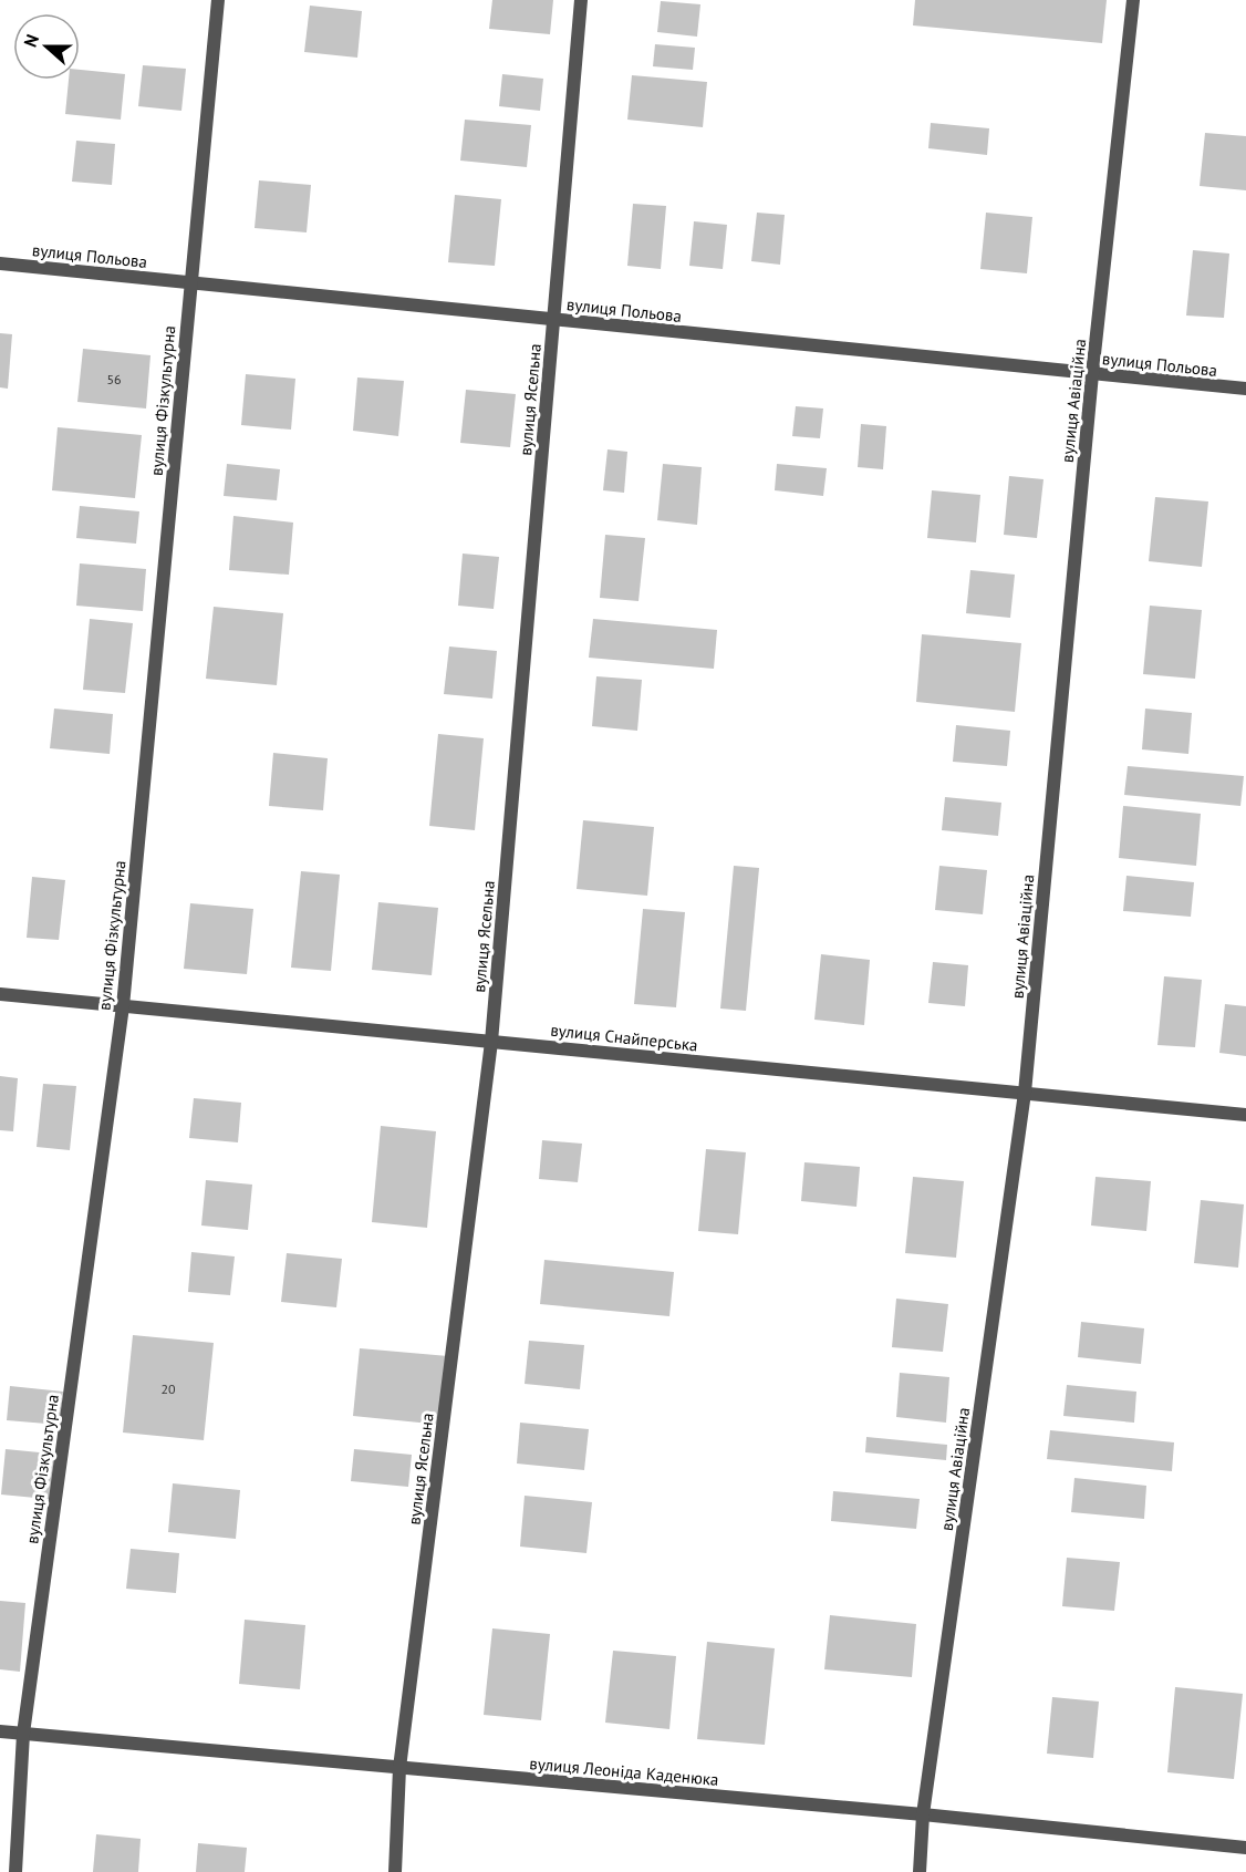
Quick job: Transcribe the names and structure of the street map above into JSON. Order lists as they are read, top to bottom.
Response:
{
  "streets": {
    "street": [
      "вулиця Польова",
      "вулиця Ясельна",
      "вулиця Фізкультурна",
      "вулиця Авіаційна",
      "вулиця Снайперська",
      "вулиця Леоніда Каденюка"
    ]
  },
  "crossings": [
    ["вулиця Польова", "вулиця Ясельна"],
    ["вулиця Польова", "вулиця Фізкультурна"],
    ["вулиця Польова", "вулиця Авіаційна"],
    ["вулиця Ясельна", "вулиця Снайперська"],
    ["вулиця Ясельна", "вулиця Леоніда Каденюка"],
    ["вулиця Фізкультурна", "вулиця Снайперська"],
    ["вулиця Фізкультурна", "вулиця Леоніда Каденюка"],
    ["вулиця Авіаційна", "вулиця Снайперська"],
    ["вулиця Авіаційна", "вулиця Леоніда Каденюка"]
  ],
  "house_numbers": ["56", "20"],
  "north": "left"
}
